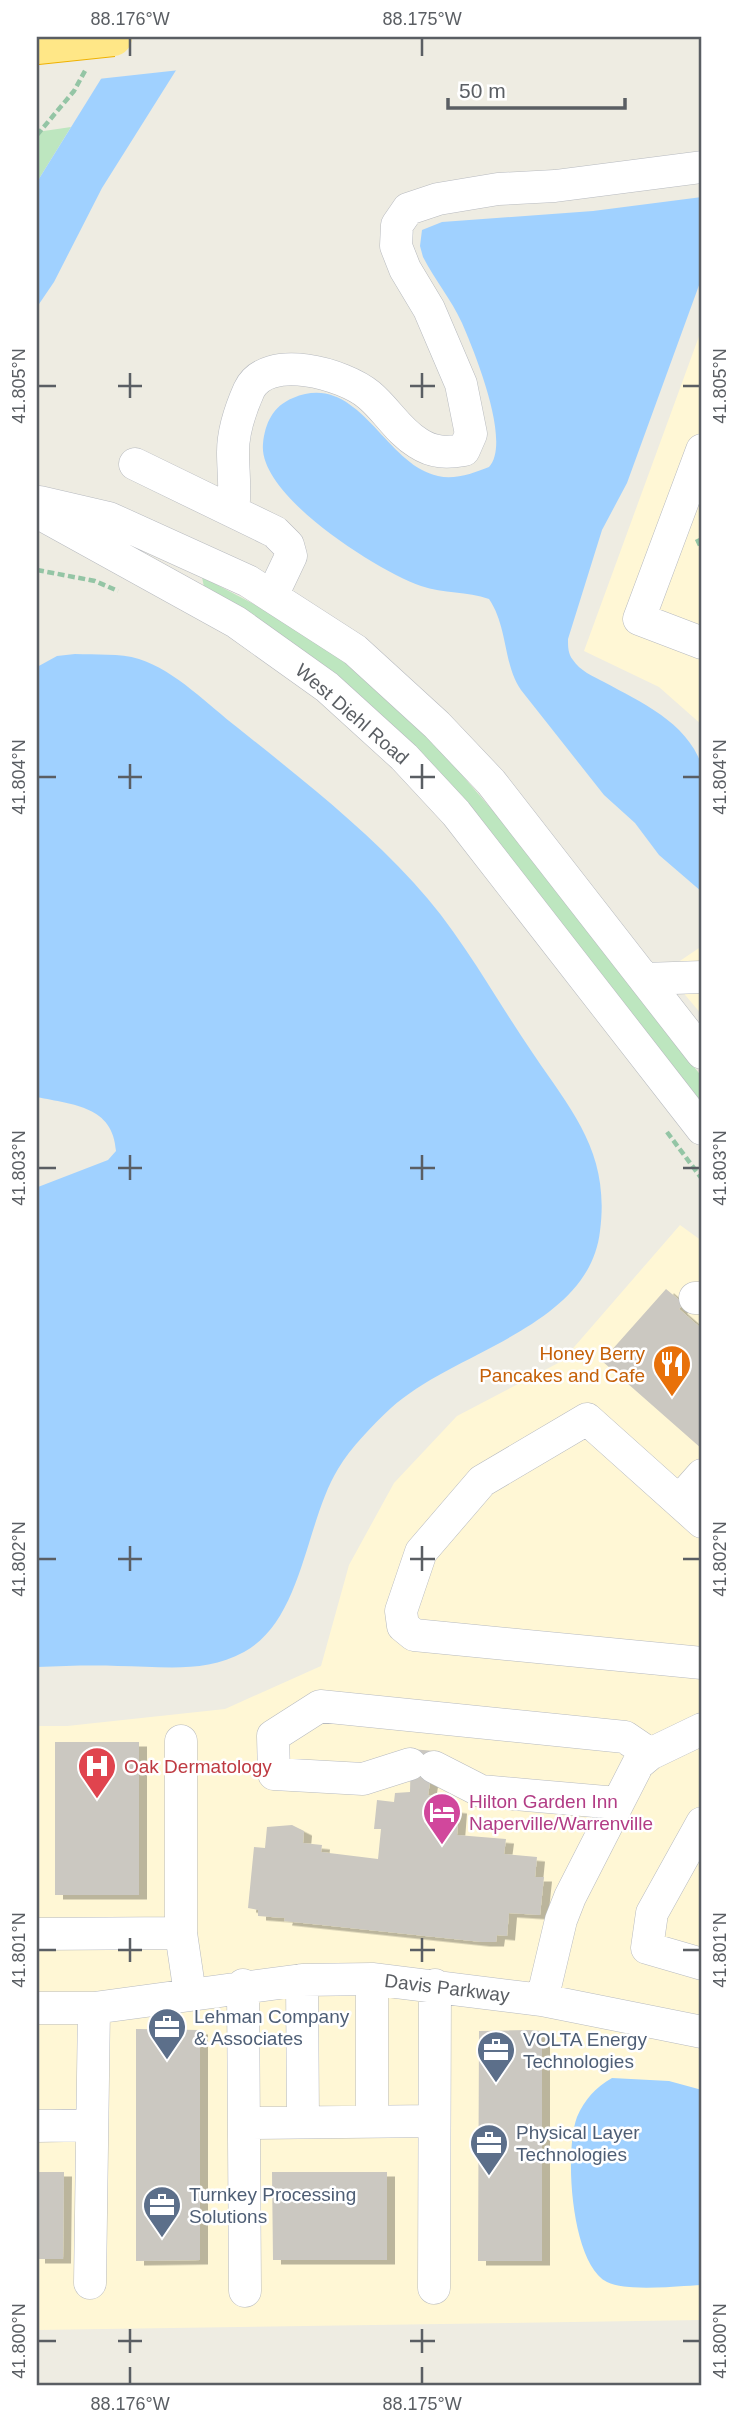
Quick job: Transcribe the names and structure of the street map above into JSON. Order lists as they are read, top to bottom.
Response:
{
  "streets": {
    "street": ["West Diehl Road", "Davis Parkway"]
  },
  "places": {
    "restaurant": ["Honey Berry Pancakes and Cafe"],
    "hospital": ["Oak Dermatology"],
    "hotel": ["Hilton Garden Inn Naperville/Warrenville"],
    "office": [
      "Lehman Company & Associates",
      "VOLTA Energy Technologies",
      "Physical Layer Technologies",
      "Turnkey Processing Solutions"
    ]
  },
  "scale_bar": "50 m",
  "coordinates": [
    "88.176°W",
    "88.175°W",
    "41.805°N",
    "41.804°N",
    "41.803°N",
    "41.802°N",
    "41.801°N",
    "41.800°N"
  ]
}
